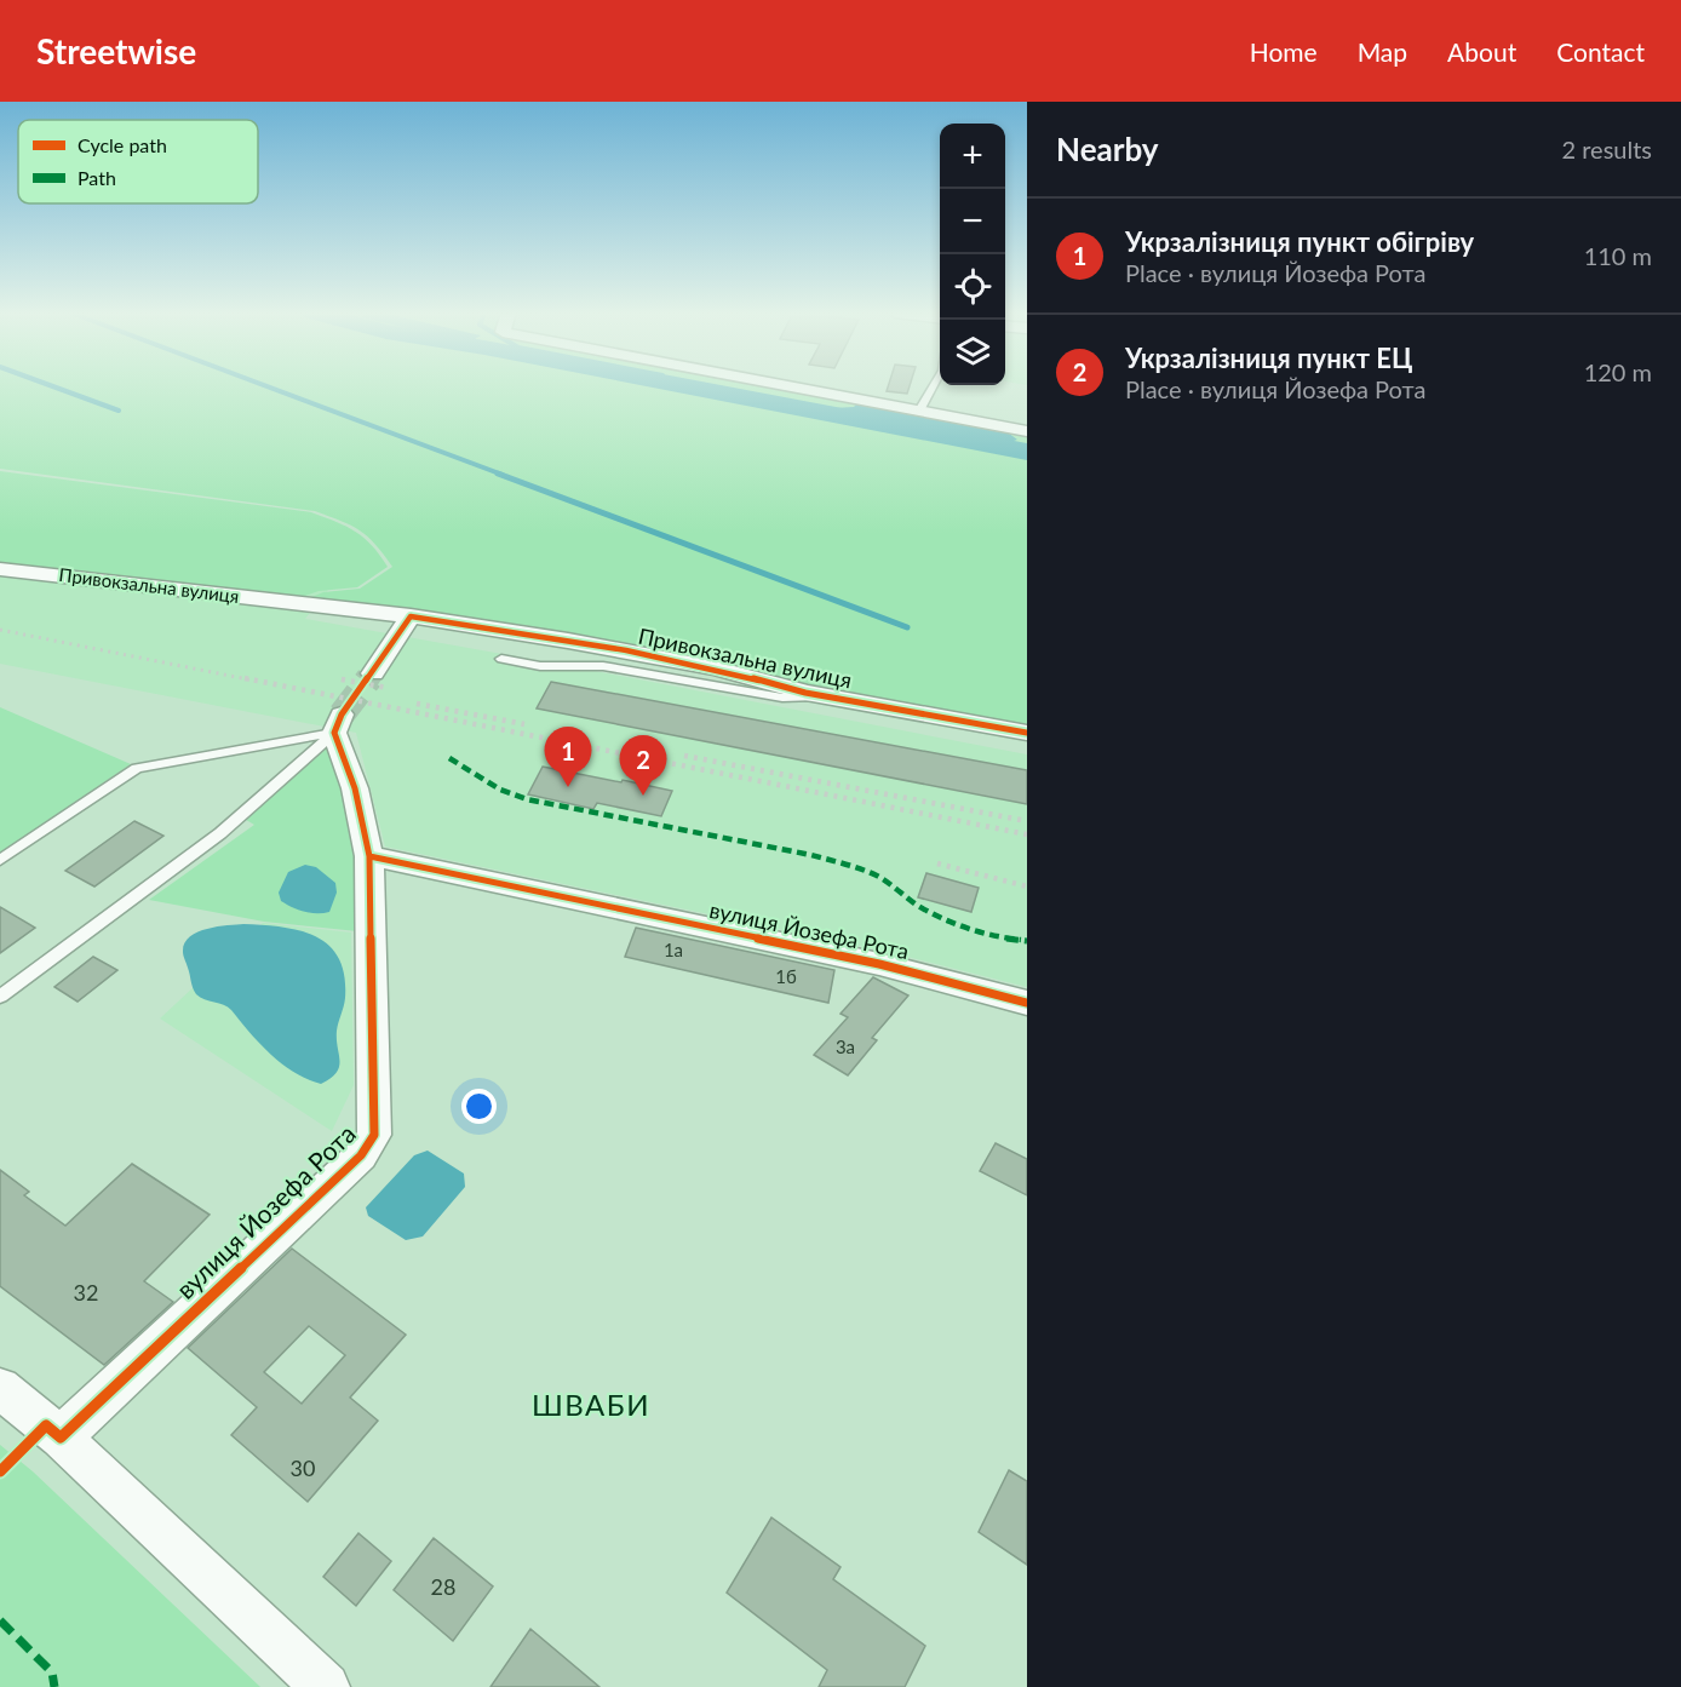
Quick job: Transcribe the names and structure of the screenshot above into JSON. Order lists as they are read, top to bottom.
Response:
{
  "streets": {
    "street": ["Привокзальна вулиця", "вулиця Йозефа Рота"]
  },
  "districts": ["ШВАБИ"],
  "house_numbers": [
    "1а",
    "1б",
    "3а",
    "32",
    "30",
    "28"
  ],
  "legend": ["Cycle path", "Path"],
  "page": {
    "header": "Streetwise",
    "nav": [
      "Home",
      "Map",
      "About",
      "Contact"
    ],
    "heading": ["Nearby", "2 results"],
    "map_buttons": ["+", "−"],
    "list": [
      {
        "mark": "1",
        "name": "Укрзалізниця пункт обігріву",
        "note": "Place · вулиця Йозефа Рота",
        "value": "110 m"
      },
      {
        "mark": "2",
        "name": "Укрзалізниця пункт ЕЦ",
        "note": "Place · вулиця Йозефа Рота",
        "value": "120 m"
      }
    ],
    "pins": ["1", "2"]
  }
}
